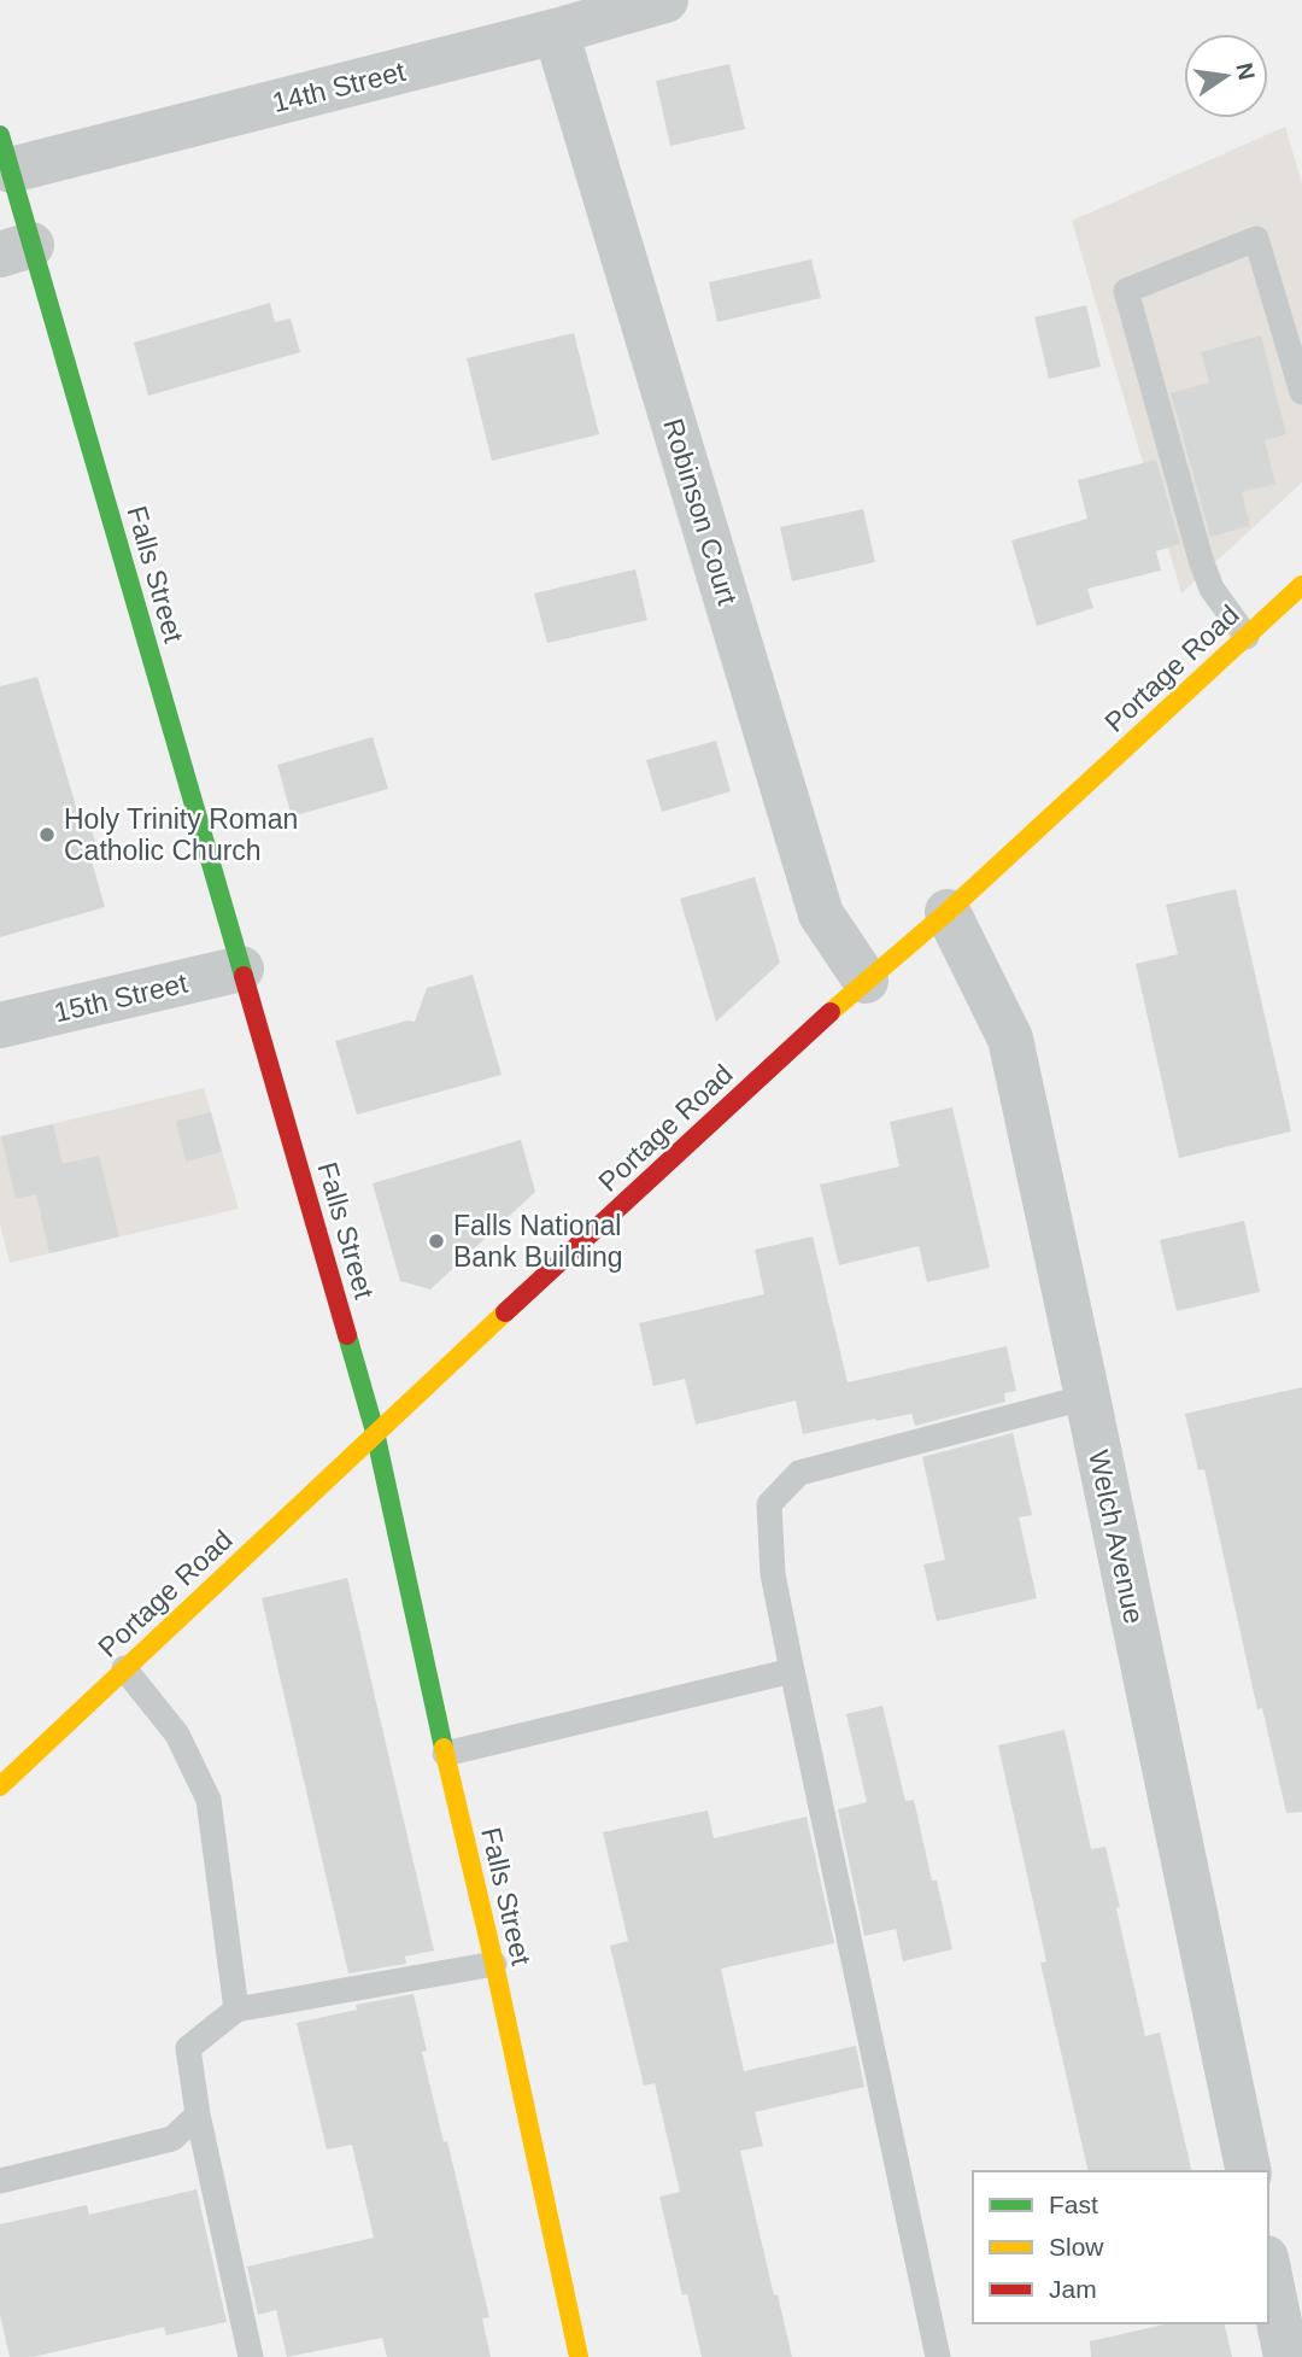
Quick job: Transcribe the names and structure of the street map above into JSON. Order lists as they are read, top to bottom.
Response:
{
  "streets": {
    "street": [
      "14th Street",
      "Robinson Court",
      "Falls Street",
      "Portage Road",
      "15th Street",
      "Welch Avenue"
    ]
  },
  "crossings": [
    ["14th Street", "Robinson Court"],
    ["14th Street", "Falls Street"],
    ["Robinson Court", "Portage Road"],
    ["Falls Street", "Portage Road"],
    ["Falls Street", "15th Street"],
    ["Portage Road", "Welch Avenue"]
  ],
  "places": ["Holy Trinity Roman Catholic Church", "Falls National Bank Building"],
  "legend": ["Fast", "Slow", "Jam"],
  "north": "right"
}
